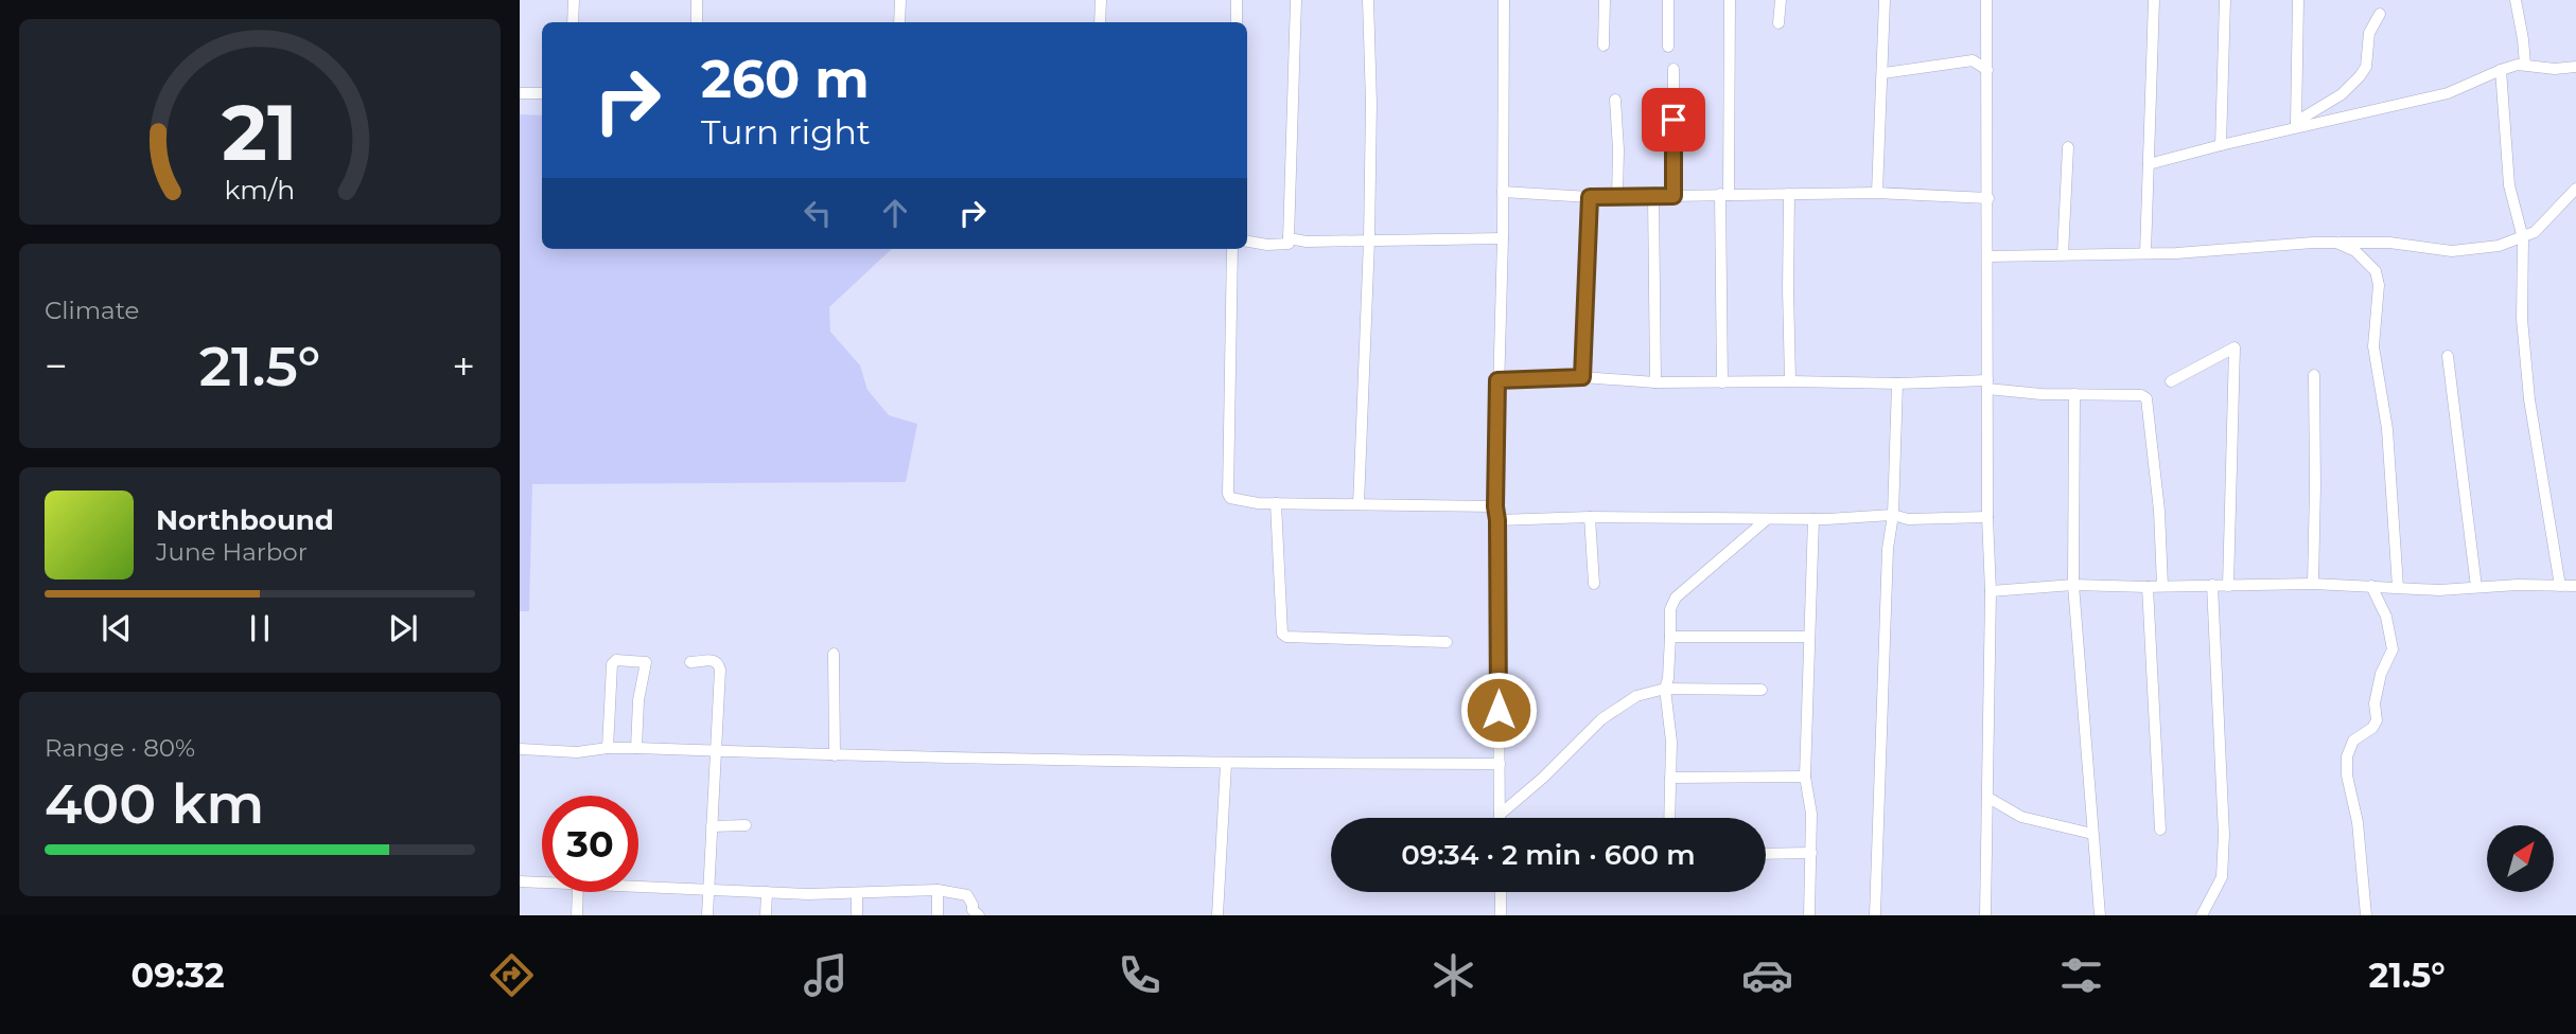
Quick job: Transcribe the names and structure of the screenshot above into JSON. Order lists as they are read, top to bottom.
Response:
{
  "north": "top right",
  "page": {
    "turn": ["260 m", "Turn right"],
    "tile": [
      "Climate",
      ["Range · 80%", "400 km"]
    ],
    "heat": ["−", "21.5°", "+"],
    "song": ["Northbound", "June Harbor"],
    "limit": "30",
    "trip": "09:34 · 2 min · 600 m",
    "tabs": ["09:32", "21.5°"],
    "gauge": ["21", "km/h"]
  }
}
